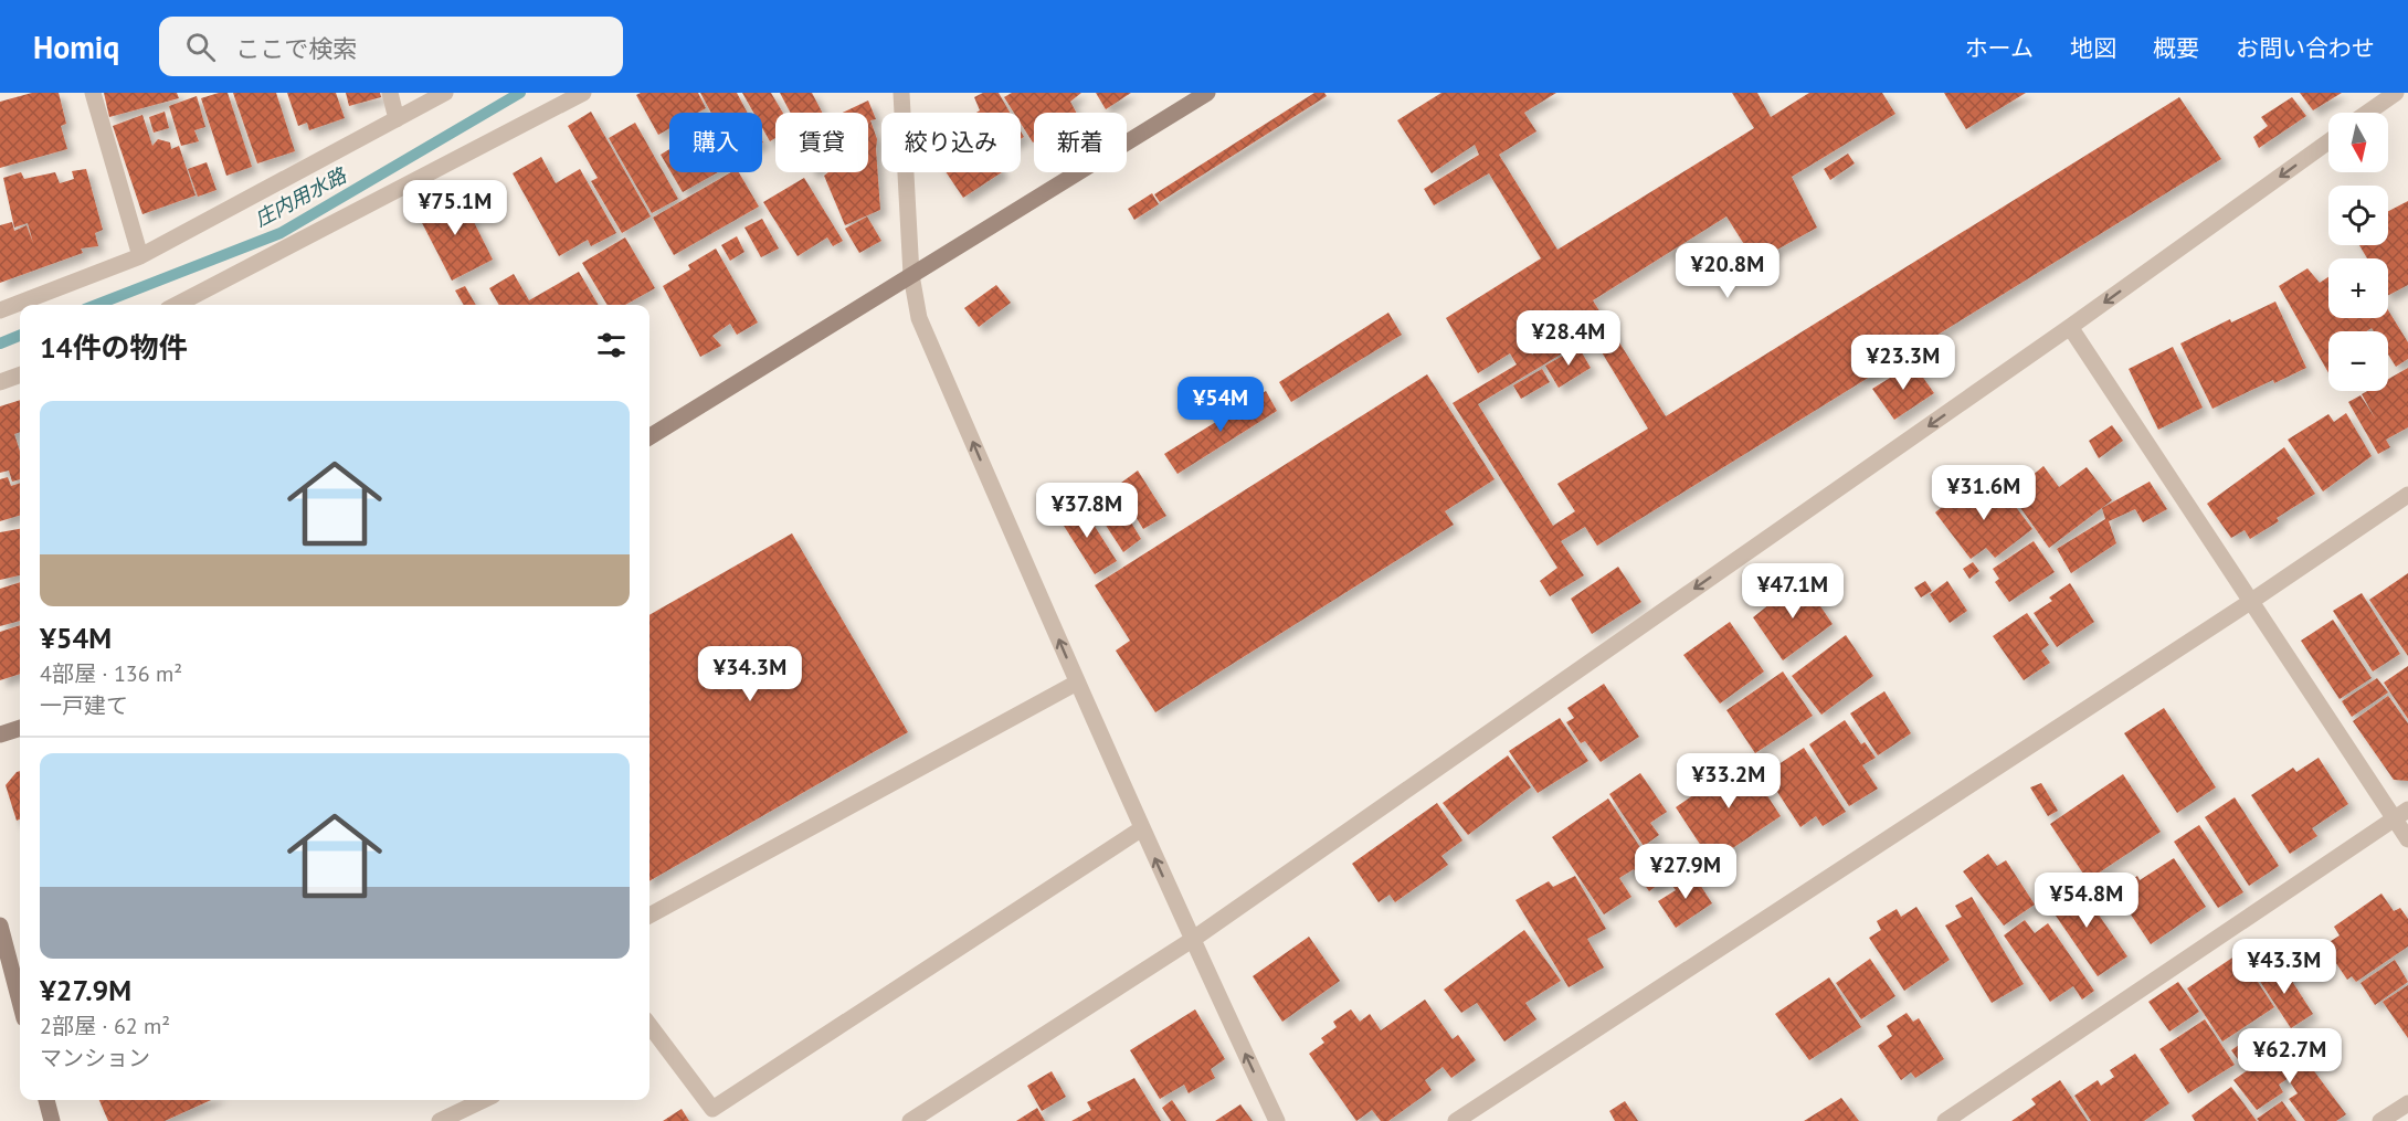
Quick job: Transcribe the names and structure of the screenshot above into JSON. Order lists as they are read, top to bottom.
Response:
{
  "water": ["庄内用水路"],
  "north": "bottom",
  "page": {
    "header": "Homiq",
    "search": "ここで検索",
    "nav": [
      "ホーム",
      "地図",
      "概要",
      "お問い合わせ"
    ],
    "map_buttons": ["+", "−"],
    "chip": [
      "購入",
      "賃貸",
      "絞り込み",
      "新着"
    ],
    "price": [
      "¥75.1M",
      "¥20.8M",
      "¥28.4M",
      "¥23.3M",
      "¥54M",
      "¥31.6M",
      "¥37.8M",
      "¥47.1M",
      "¥34.3M",
      "¥33.2M",
      "¥27.9M",
      "¥54.8M",
      "¥43.3M",
      "¥62.7M"
    ],
    "heading": "14件の物件",
    "list": [
      {
        "name": "¥54M",
        "note": "4部屋 · 136 m² · 一戸建て"
      },
      {
        "name": "¥27.9M",
        "note": "2部屋 · 62 m² · マンション"
      }
    ]
  }
}
